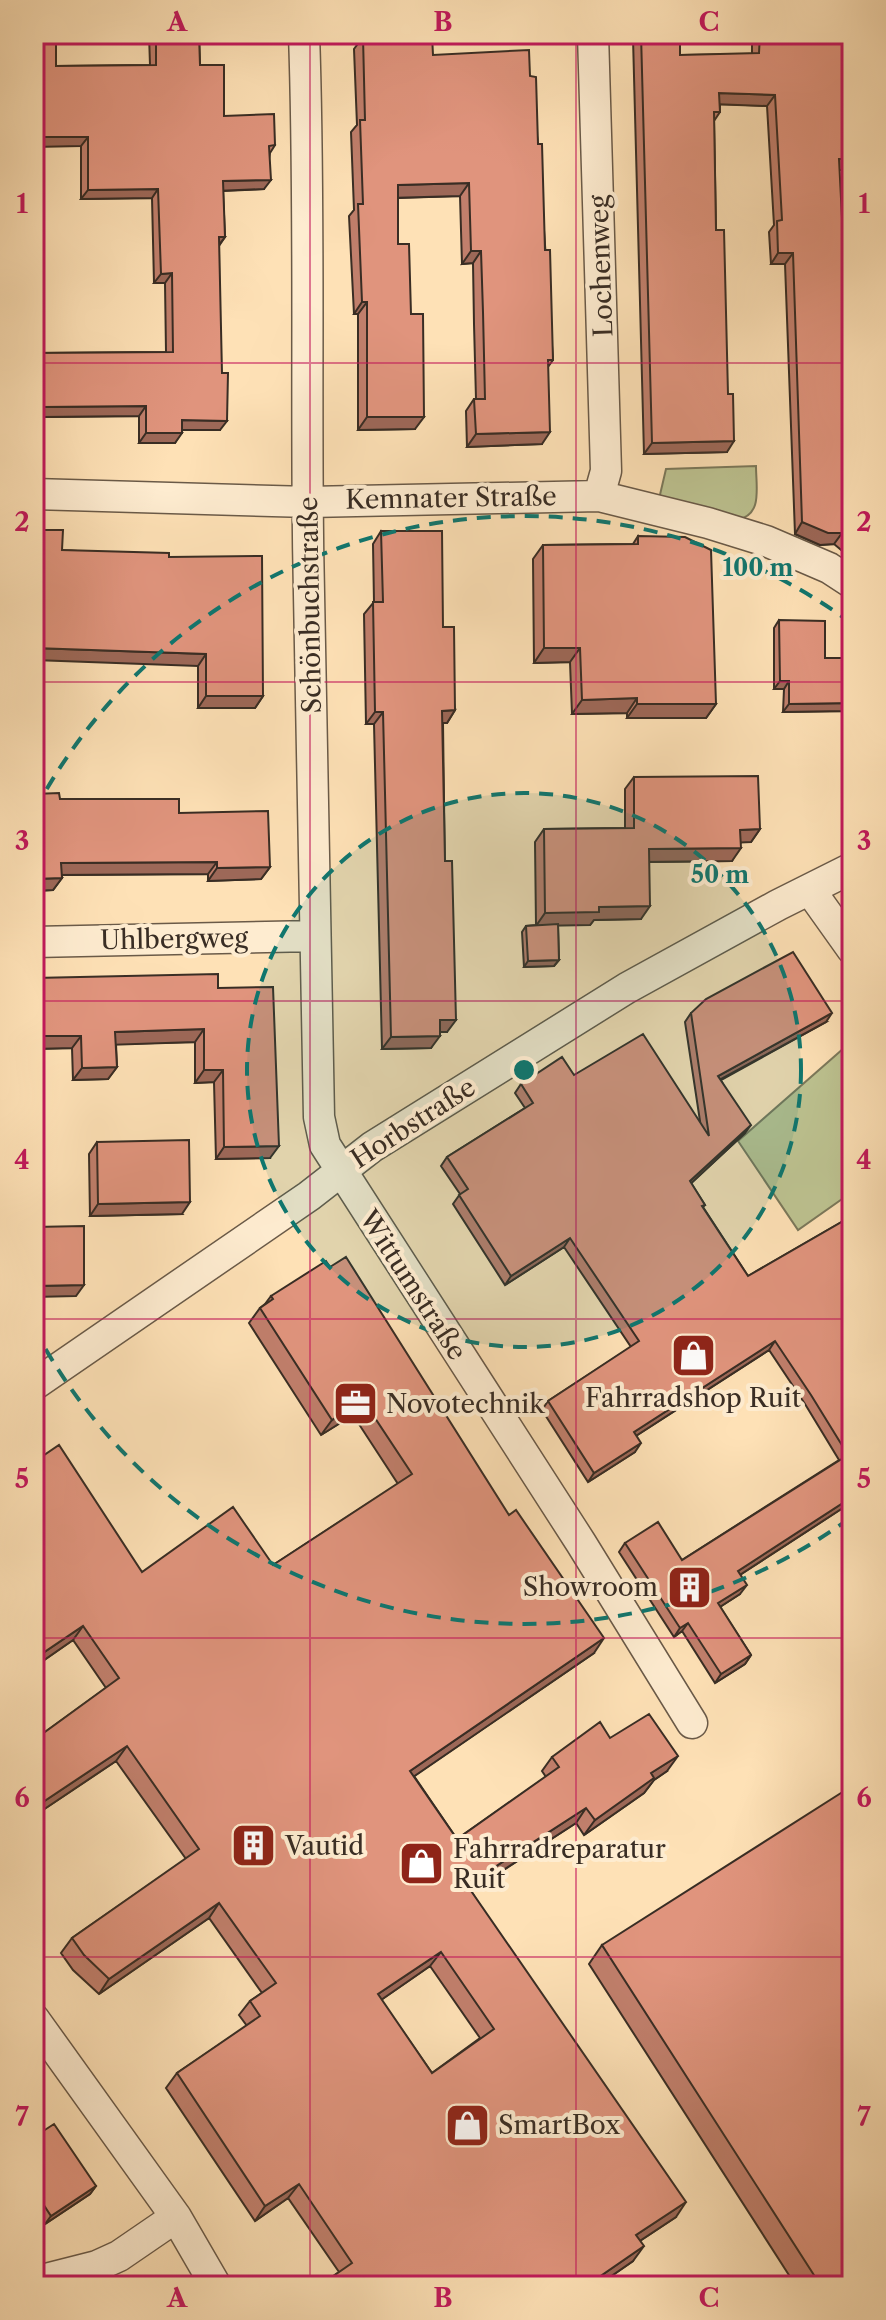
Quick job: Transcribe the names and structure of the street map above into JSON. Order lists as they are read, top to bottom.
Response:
{
  "streets": {
    "street": [
      "Lochenweg",
      "Kemnater Straße",
      "Schönbuchstraße",
      "Uhlbergweg",
      "Horbstraße",
      "Wittumstraße"
    ]
  },
  "crossings": [
    ["Lochenweg", "Kemnater Straße"],
    ["Kemnater Straße", "Schönbuchstraße"],
    ["Schönbuchstraße", "Uhlbergweg"],
    ["Schönbuchstraße", "Horbstraße"],
    ["Schönbuchstraße", "Wittumstraße"],
    ["Horbstraße", "Wittumstraße"]
  ],
  "places": {
    "shop": ["Fahrradshop Ruit", "Fahrradreparatur Ruit", "SmartBox"],
    "office": ["Novotechnik"],
    "building": ["Showroom", "Vautid"]
  },
  "grid": {
    "columns": ["A", "B", "C"],
    "rows": [
      "1",
      "2",
      "3",
      "4",
      "5",
      "6",
      "7"
    ]
  },
  "rings": ["100 m", "50 m"]
}
